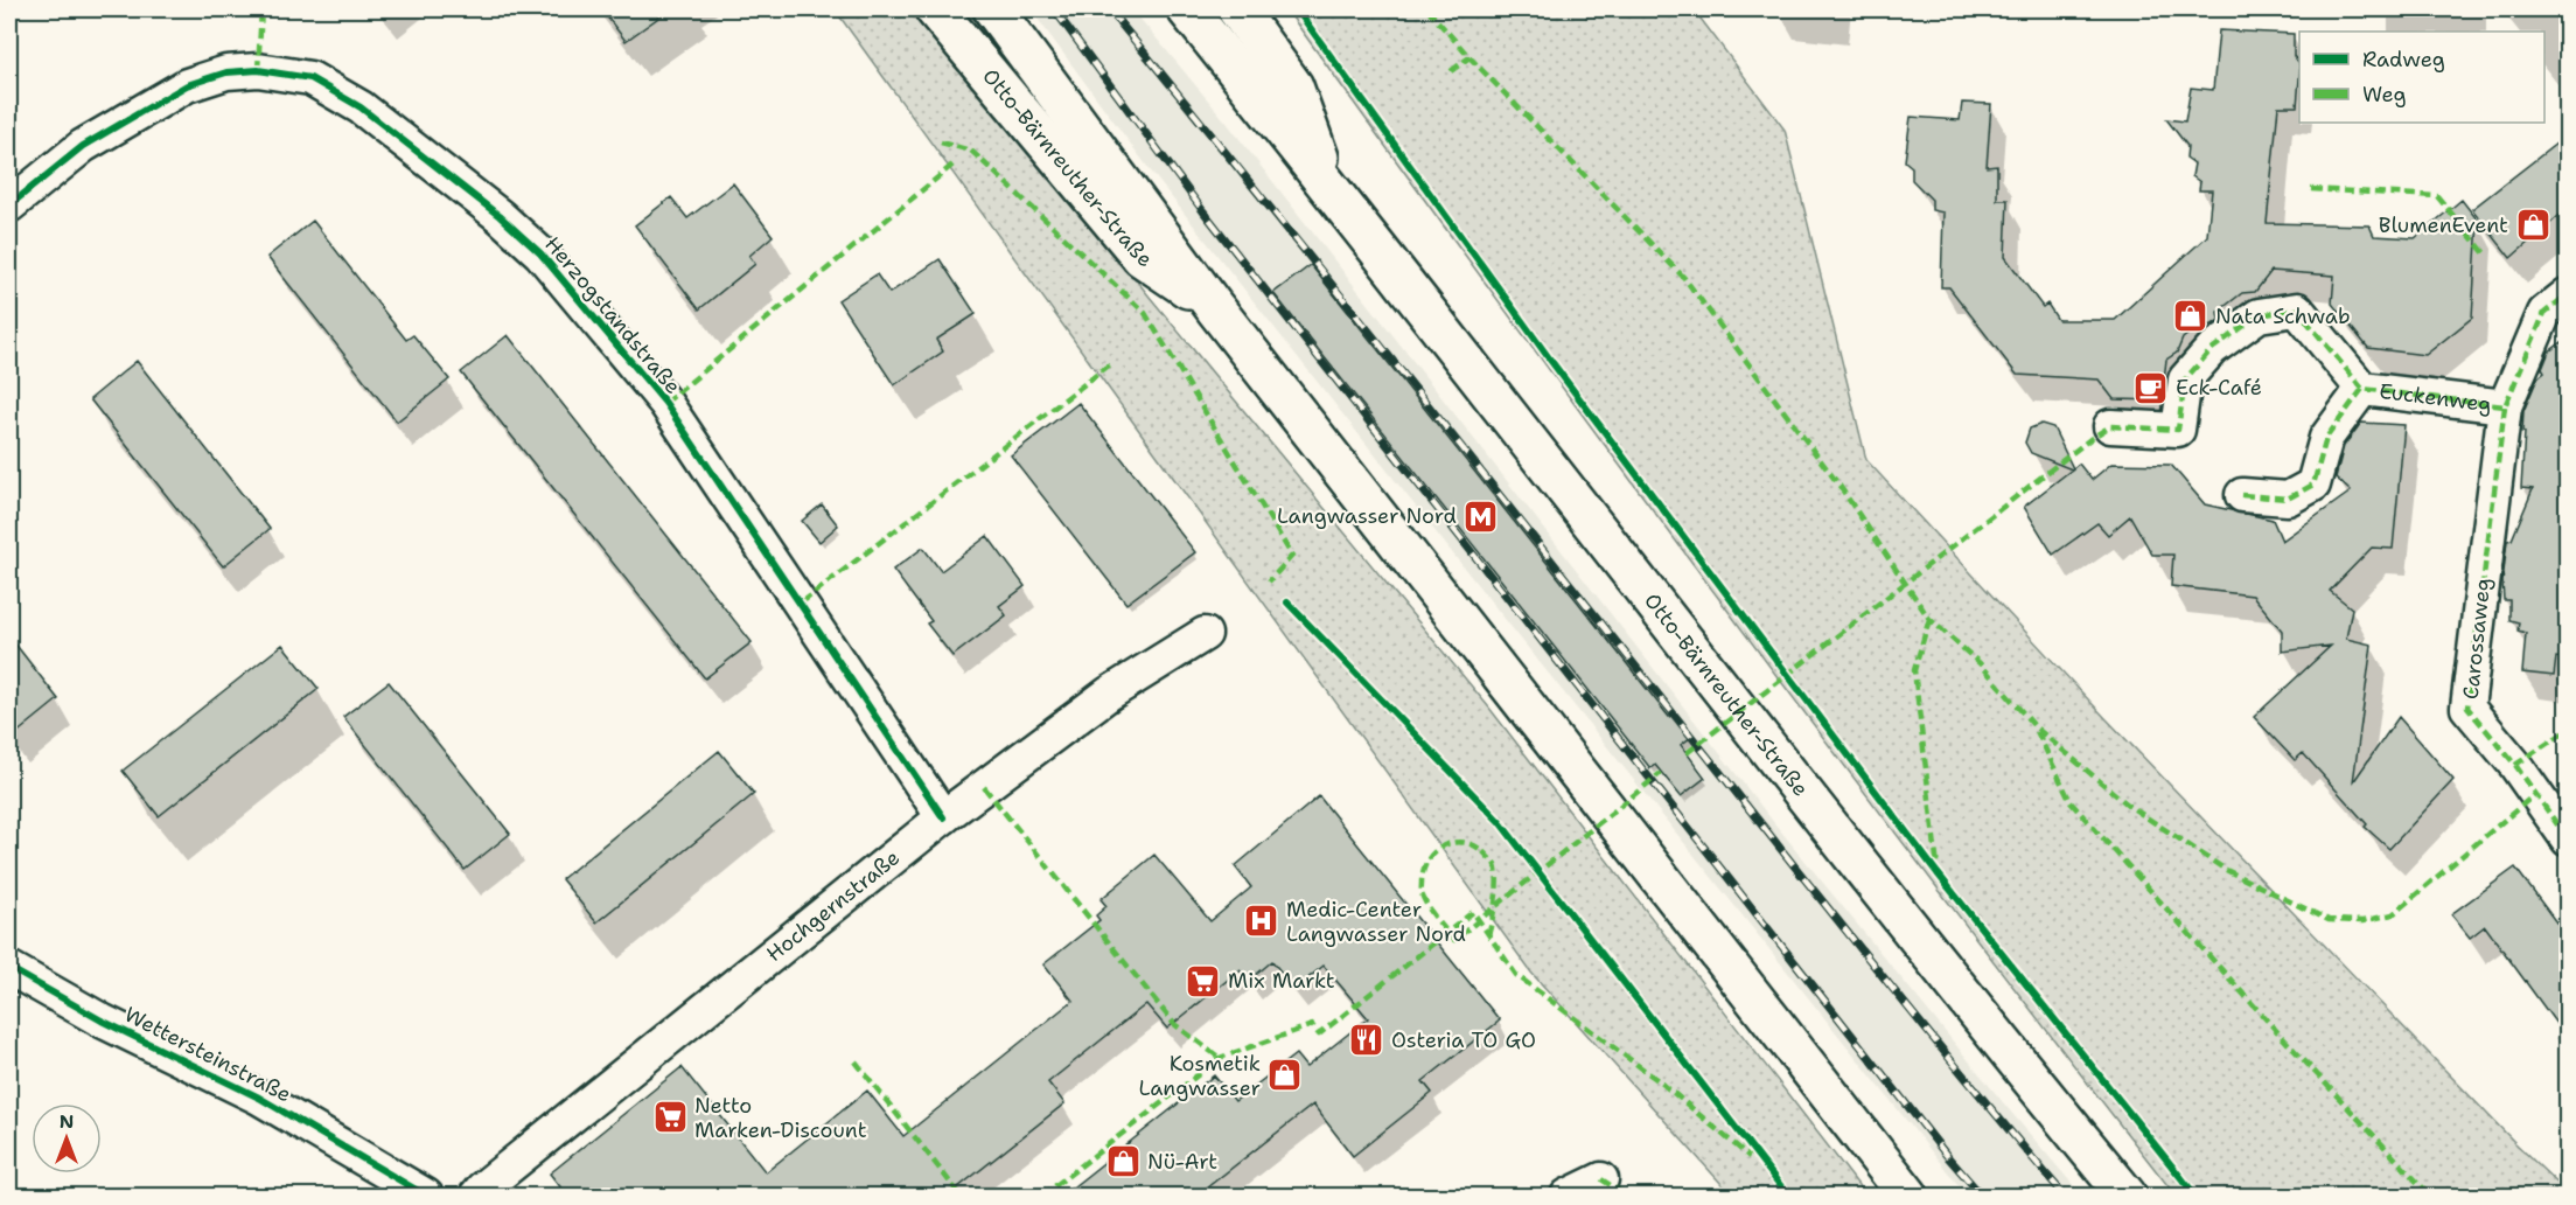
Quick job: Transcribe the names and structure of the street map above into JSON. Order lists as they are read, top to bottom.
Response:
{
  "streets": {
    "main road": ["Otto-Bärnreuther-Straße"],
    "street": [
      "Herzogstandstraße",
      "Euckenweg",
      "Carossaweg",
      "Hochgernstraße",
      "Wettersteinstraße"
    ]
  },
  "crossings": [
    ["Herzogstandstraße", "Hochgernstraße"],
    ["Euckenweg", "Carossaweg"]
  ],
  "places": {
    "shop": [
      "BlumenEvent",
      "Nata Schwab",
      "Kosmetik Langwasser",
      "Nü-Art"
    ],
    "cafe": ["Eck-Café"],
    "metro station": ["Langwasser Nord"],
    "hospital": ["Medic-Center Langwasser Nord"],
    "supermarket": ["Mix Markt", "Netto Marken-Discount"],
    "restaurant": ["Osteria TO GO"]
  },
  "legend": ["Radweg", "Weg"],
  "north": "top"
}
